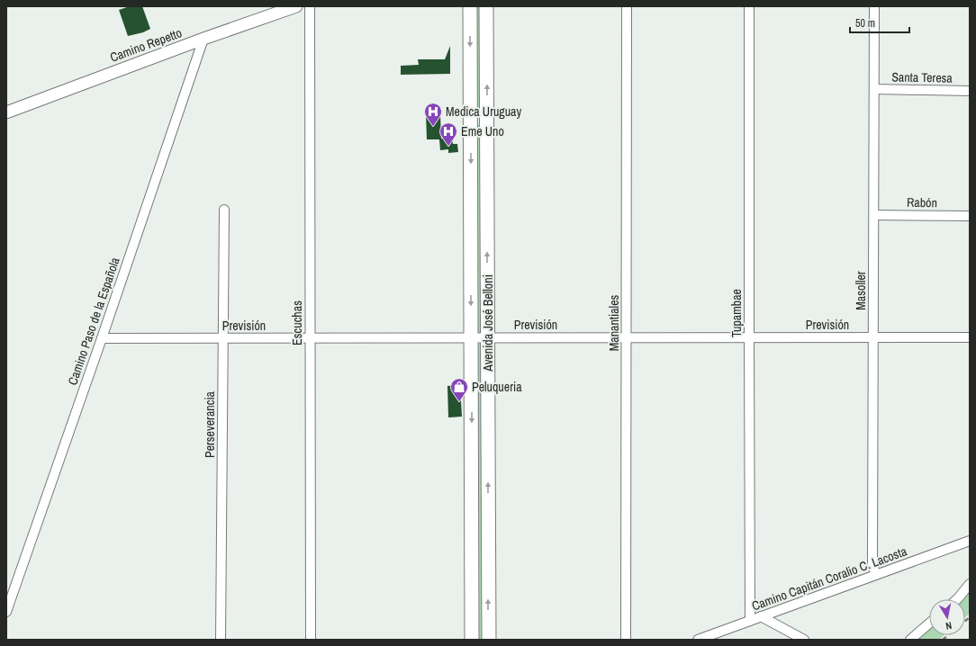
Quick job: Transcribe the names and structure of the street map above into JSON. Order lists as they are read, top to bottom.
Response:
{
  "streets": {
    "main road": ["Avenida José Belloni"],
    "street": [
      "Camino Repetto",
      "Santa Teresa",
      "Rabón",
      "Masoller",
      "Tupambae",
      "Camino Paso de la Española",
      "Escuchas",
      "Manantiales",
      "Previsión",
      "Perseverancia",
      "Camino Capitán Coralio C. Lacosta"
    ]
  },
  "crossings": [
    ["Camino Repetto", "Camino Paso de la Española"],
    ["Santa Teresa", "Masoller"],
    ["Rabón", "Masoller"],
    ["Masoller", "Previsión"],
    ["Masoller", "Camino Capitán Coralio C. Lacosta"],
    ["Tupambae", "Previsión"],
    ["Tupambae", "Camino Capitán Coralio C. Lacosta"],
    ["Camino Paso de la Española", "Previsión"],
    ["Escuchas", "Previsión"],
    ["Avenida José Belloni", "Previsión"],
    ["Manantiales", "Previsión"],
    ["Previsión", "Perseverancia"]
  ],
  "places": {
    "hospital": ["Medica Uruguay", "Eme Uno"],
    "shop": ["Peluqueria"]
  },
  "scale_bar": "50 m",
  "north": "bottom"
}
